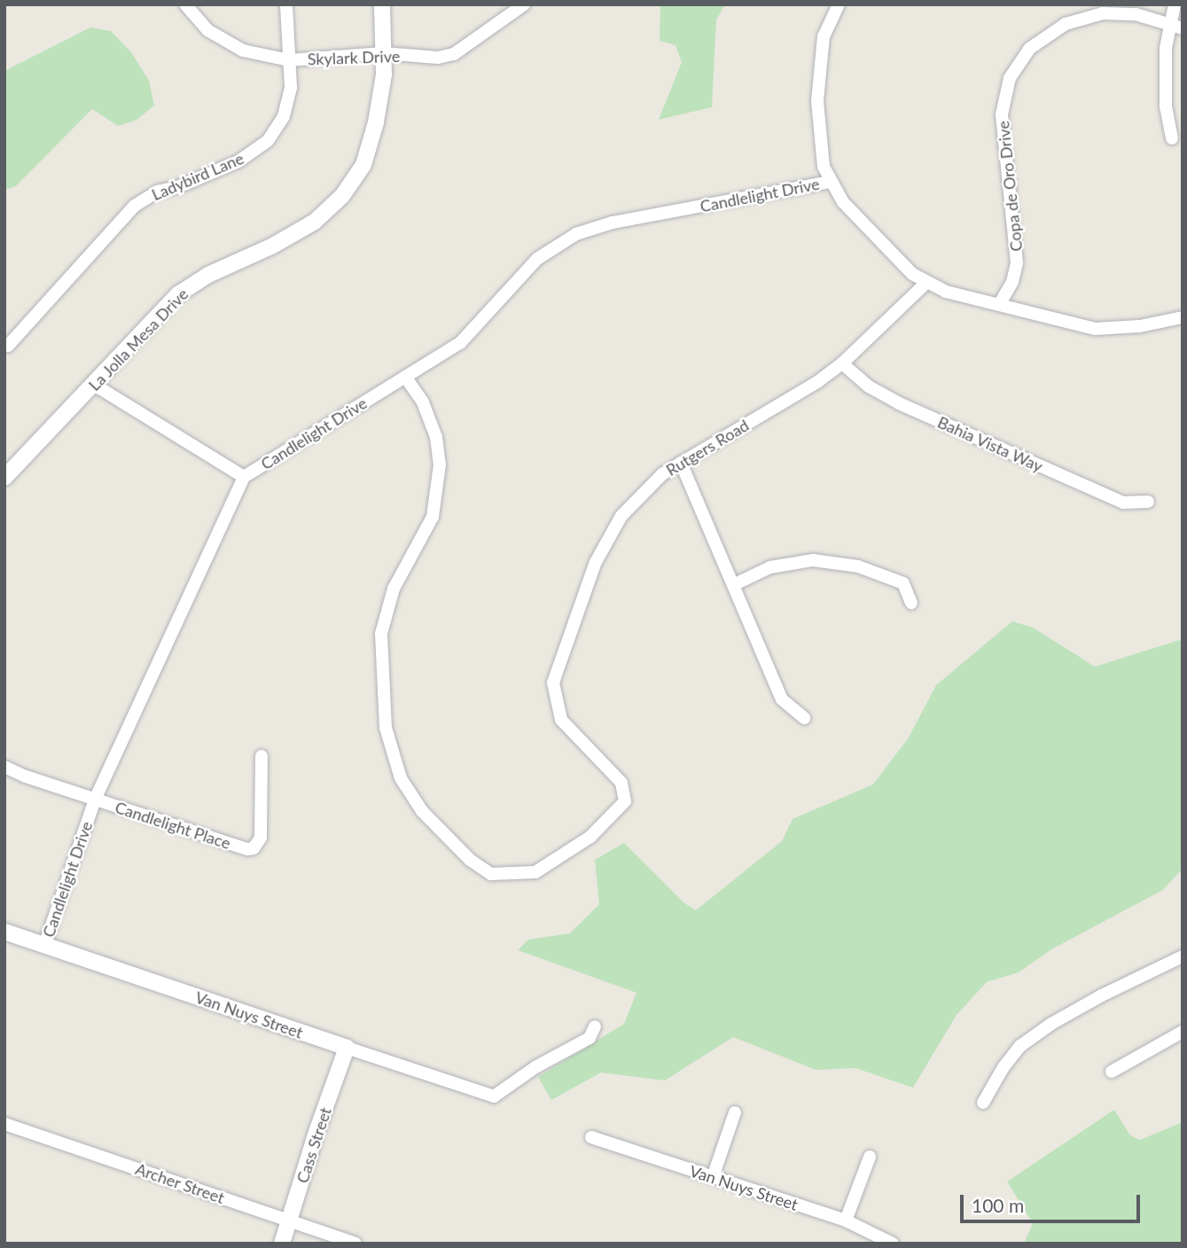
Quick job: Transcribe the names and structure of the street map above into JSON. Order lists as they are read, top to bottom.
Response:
{
  "streets": {
    "street": [
      "Skylark Drive",
      "Ladybird Lane",
      "Copa de Oro Drive",
      "Candlelight Drive",
      "La Jolla Mesa Drive",
      "Bahia Vista Way",
      "Rutgers Road",
      "Candlelight Place",
      "Van Nuys Street",
      "Cass Street",
      "Archer Street"
    ]
  },
  "crossings": [
    ["Skylark Drive", "Ladybird Lane"],
    ["Skylark Drive", "La Jolla Mesa Drive"],
    ["Candlelight Drive", "Rutgers Road"],
    ["Candlelight Drive", "Candlelight Place"],
    ["Candlelight Drive", "Van Nuys Street"],
    ["Bahia Vista Way", "Rutgers Road"],
    ["Van Nuys Street", "Cass Street"],
    ["Cass Street", "Archer Street"]
  ],
  "scale_bar": "100 m"
}
